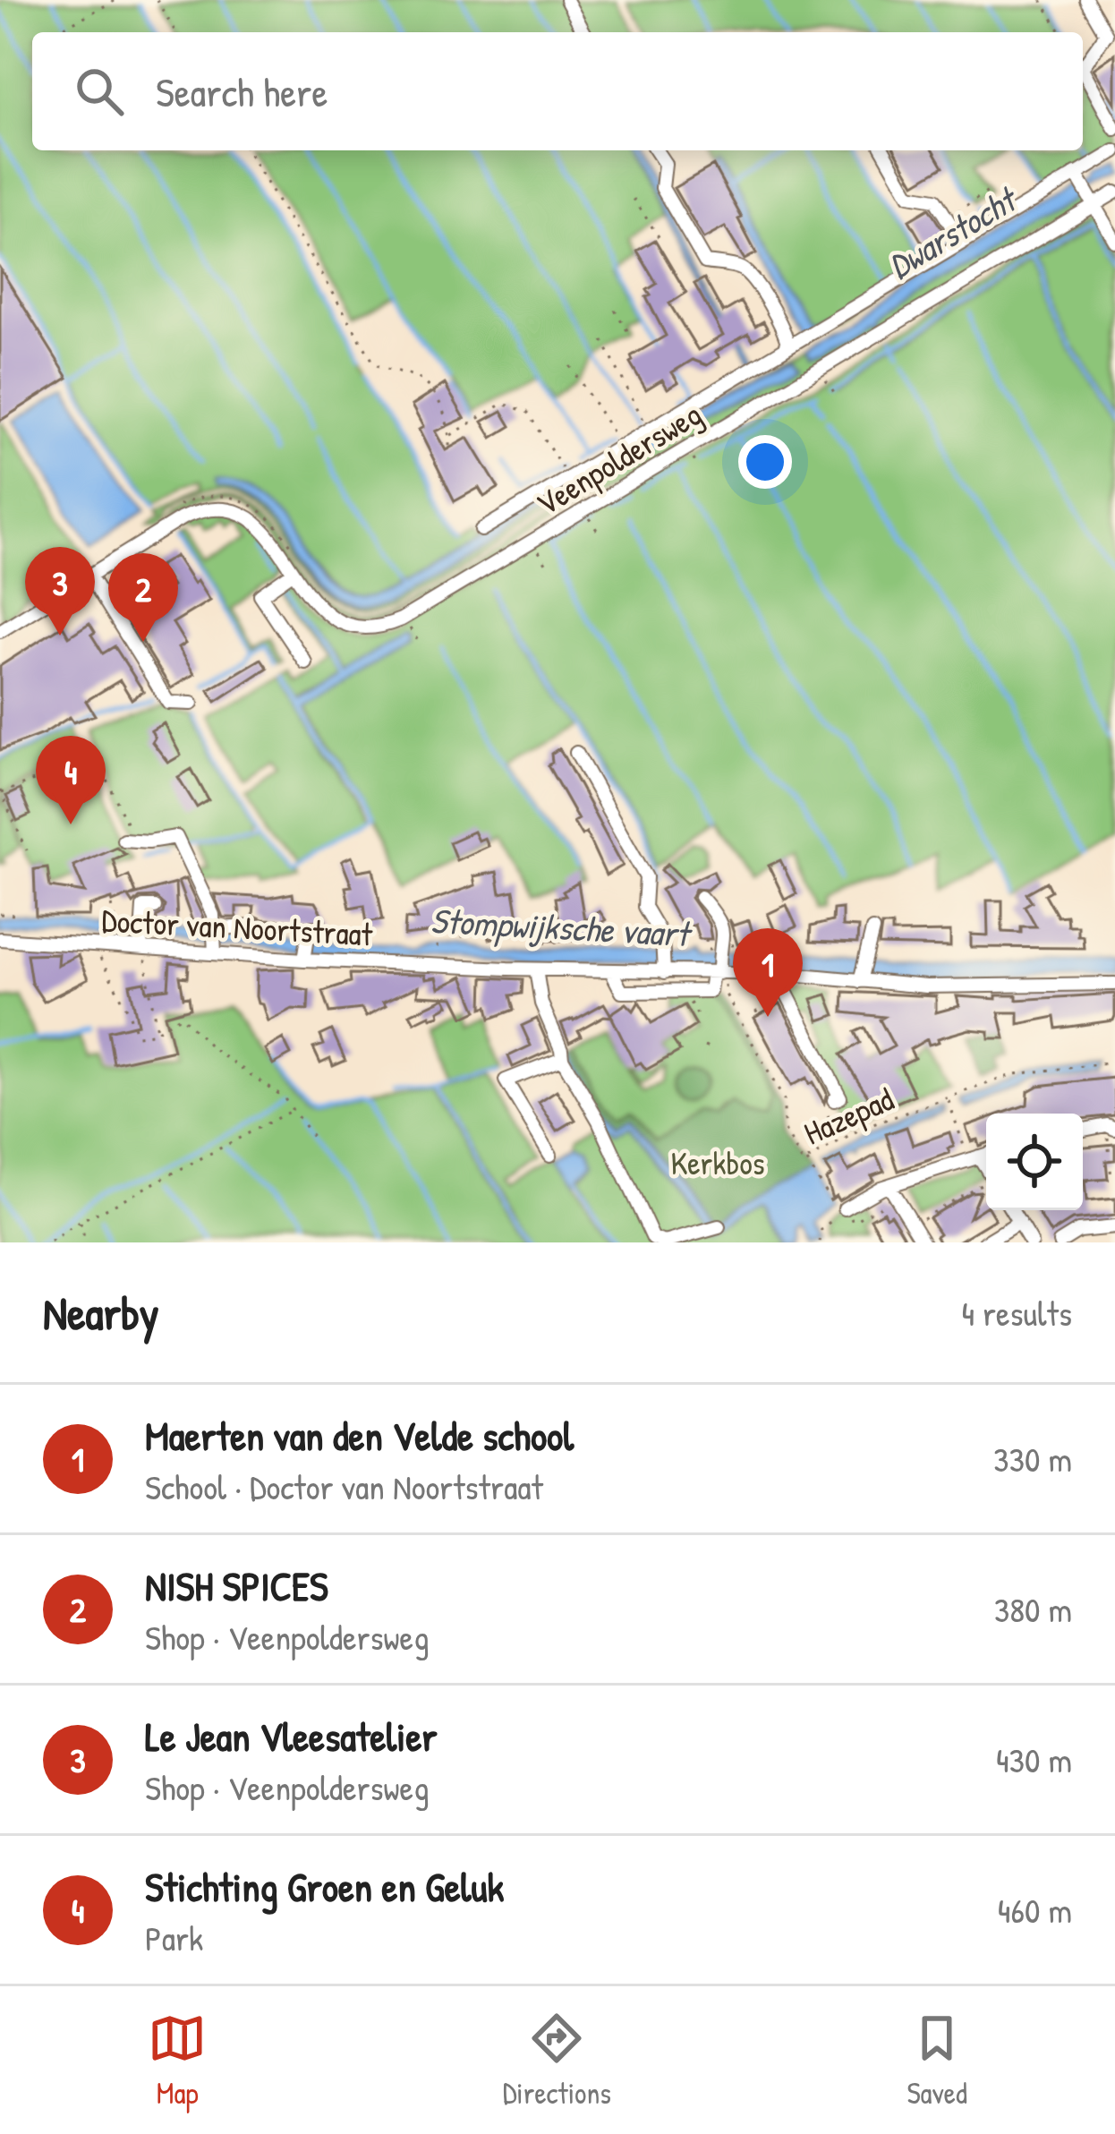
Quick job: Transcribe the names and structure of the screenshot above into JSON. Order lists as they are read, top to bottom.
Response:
{
  "streets": {
    "street": ["Veenpoldersweg", "Doctor van Noortstraat"],
    "path": ["Hazepad"]
  },
  "crossings": [
    ["Doctor van Noortstraat", "Hazepad"]
  ],
  "water": ["Dwarstocht", "Stompwijksche vaart"],
  "parks": ["Kerkbos"],
  "page": {
    "search": "Search here",
    "pins": [
      "3",
      "2",
      "4",
      "1"
    ],
    "heading": ["Nearby", "4 results"],
    "list": [
      {
        "mark": "1",
        "name": "Maerten van den Velde school",
        "note": "School · Doctor van Noortstraat",
        "value": "330 m"
      },
      {
        "mark": "2",
        "name": "NISH SPICES",
        "note": "Shop · Veenpoldersweg",
        "value": "380 m"
      },
      {
        "mark": "3",
        "name": "Le Jean Vleesatelier",
        "note": "Shop · Veenpoldersweg",
        "value": "430 m"
      },
      {
        "mark": "4",
        "name": "Stichting Groen en Geluk",
        "note": "Park",
        "value": "460 m"
      }
    ],
    "nav": ["Map", "Directions", "Saved"]
  }
}
